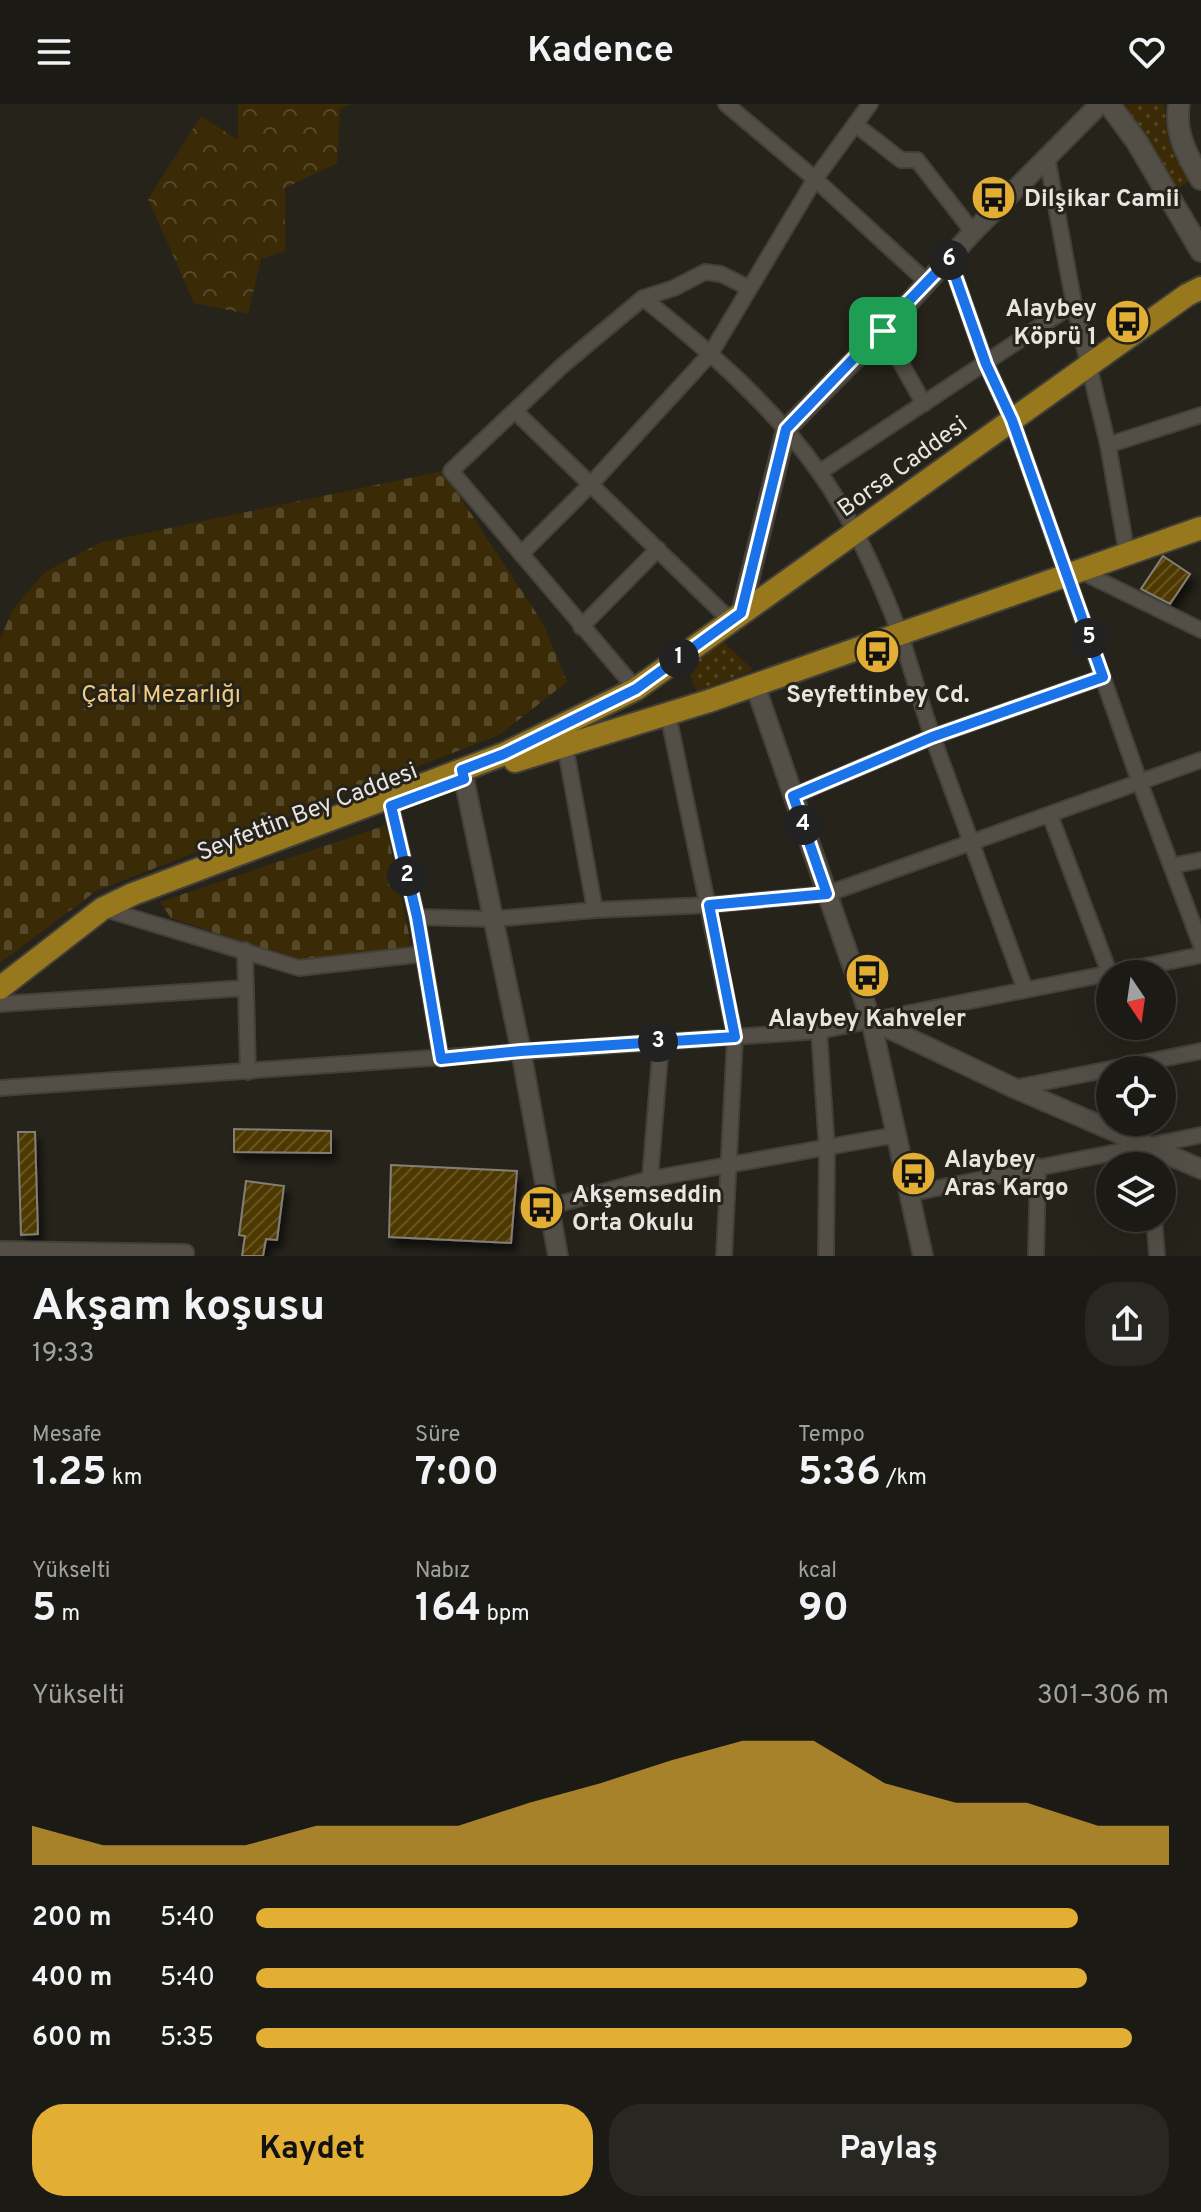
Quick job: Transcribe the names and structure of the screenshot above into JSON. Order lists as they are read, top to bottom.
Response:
{
  "streets": {
    "main road": ["Borsa Caddesi", "Seyfettin Bey Caddesi"]
  },
  "crossings": [
    ["Borsa Caddesi", "Seyfettin Bey Caddesi"]
  ],
  "parks": ["Çatal Mezarlığı"],
  "places": {
    "bus stop": [
      "Dilşikar Camii",
      "Alaybey Köprü 1",
      "Seyfettinbey Cd.",
      "Alaybey Kahveler",
      "Alaybey Aras Kargo",
      "Akşemseddin Orta Okulu"
    ]
  },
  "north": "bottom",
  "page": {
    "header": "Kadence",
    "pins": [
      "6",
      "5",
      "1",
      "4",
      "2",
      "3"
    ],
    "heading": ["Akşam koşusu", "19:33"],
    "stats": [
      ["Mesafe", "1.25 km"],
      ["Süre", "7:00"],
      ["Tempo", "5:36 /km"],
      ["Yükselti", "5 m"],
      ["Nabız", "164 bpm"],
      ["kcal", "90"]
    ],
    "chart": ["Yükselti", "301–306 m"],
    "list": [
      {
        "name": "200 m",
        "note": "5:40"
      },
      {
        "name": "400 m",
        "note": "5:40"
      },
      {
        "name": "600 m",
        "note": "5:35"
      }
    ],
    "buttons": ["Kaydet", "Paylaş"]
  }
}
